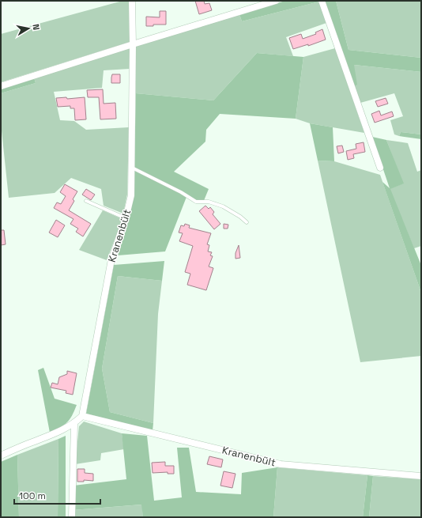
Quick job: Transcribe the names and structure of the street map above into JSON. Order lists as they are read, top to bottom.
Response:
{
  "streets": {
    "street": ["Kranenbült"]
  },
  "scale_bar": "100 m",
  "north": "right"
}
